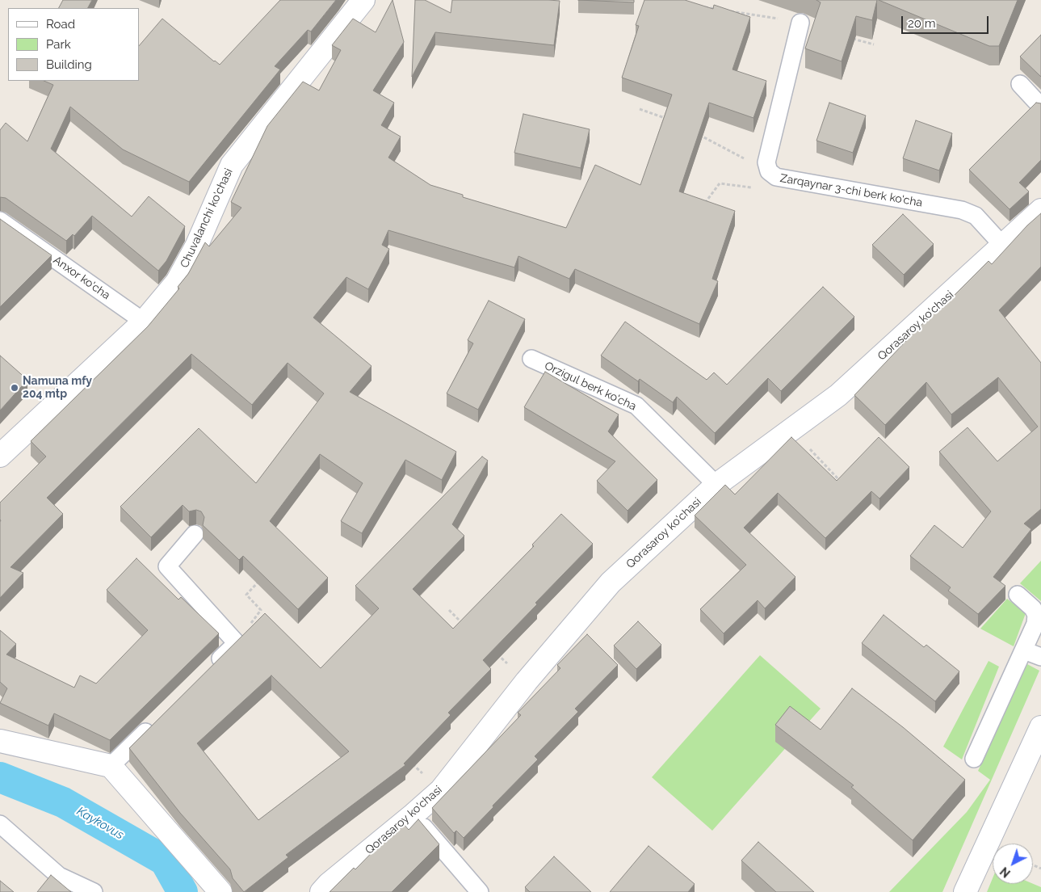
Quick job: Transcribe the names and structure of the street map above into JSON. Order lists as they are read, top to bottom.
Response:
{
  "streets": {
    "street": ["Chuvalanchi ko'chasi", "Qorasaroy ko'chasi"],
    "lane": ["Zarqaynar 3-chi berk ko'cha", "Anxor ko'cha", "Orzigul berk ko'cha"]
  },
  "crossings": [
    ["Zarqaynar 3-chi berk ko'cha", "Qorasaroy ko'chasi"],
    ["Chuvalanchi ko'chasi", "Anxor ko'cha"],
    ["Qorasaroy ko'chasi", "Orzigul berk ko'cha"]
  ],
  "water": ["Kaykovus"],
  "places": ["Namuna mfy 204 mtp"],
  "legend": ["Road", "Park", "Building"],
  "scale_bar": "20 m",
  "north": "bottom left"
}
